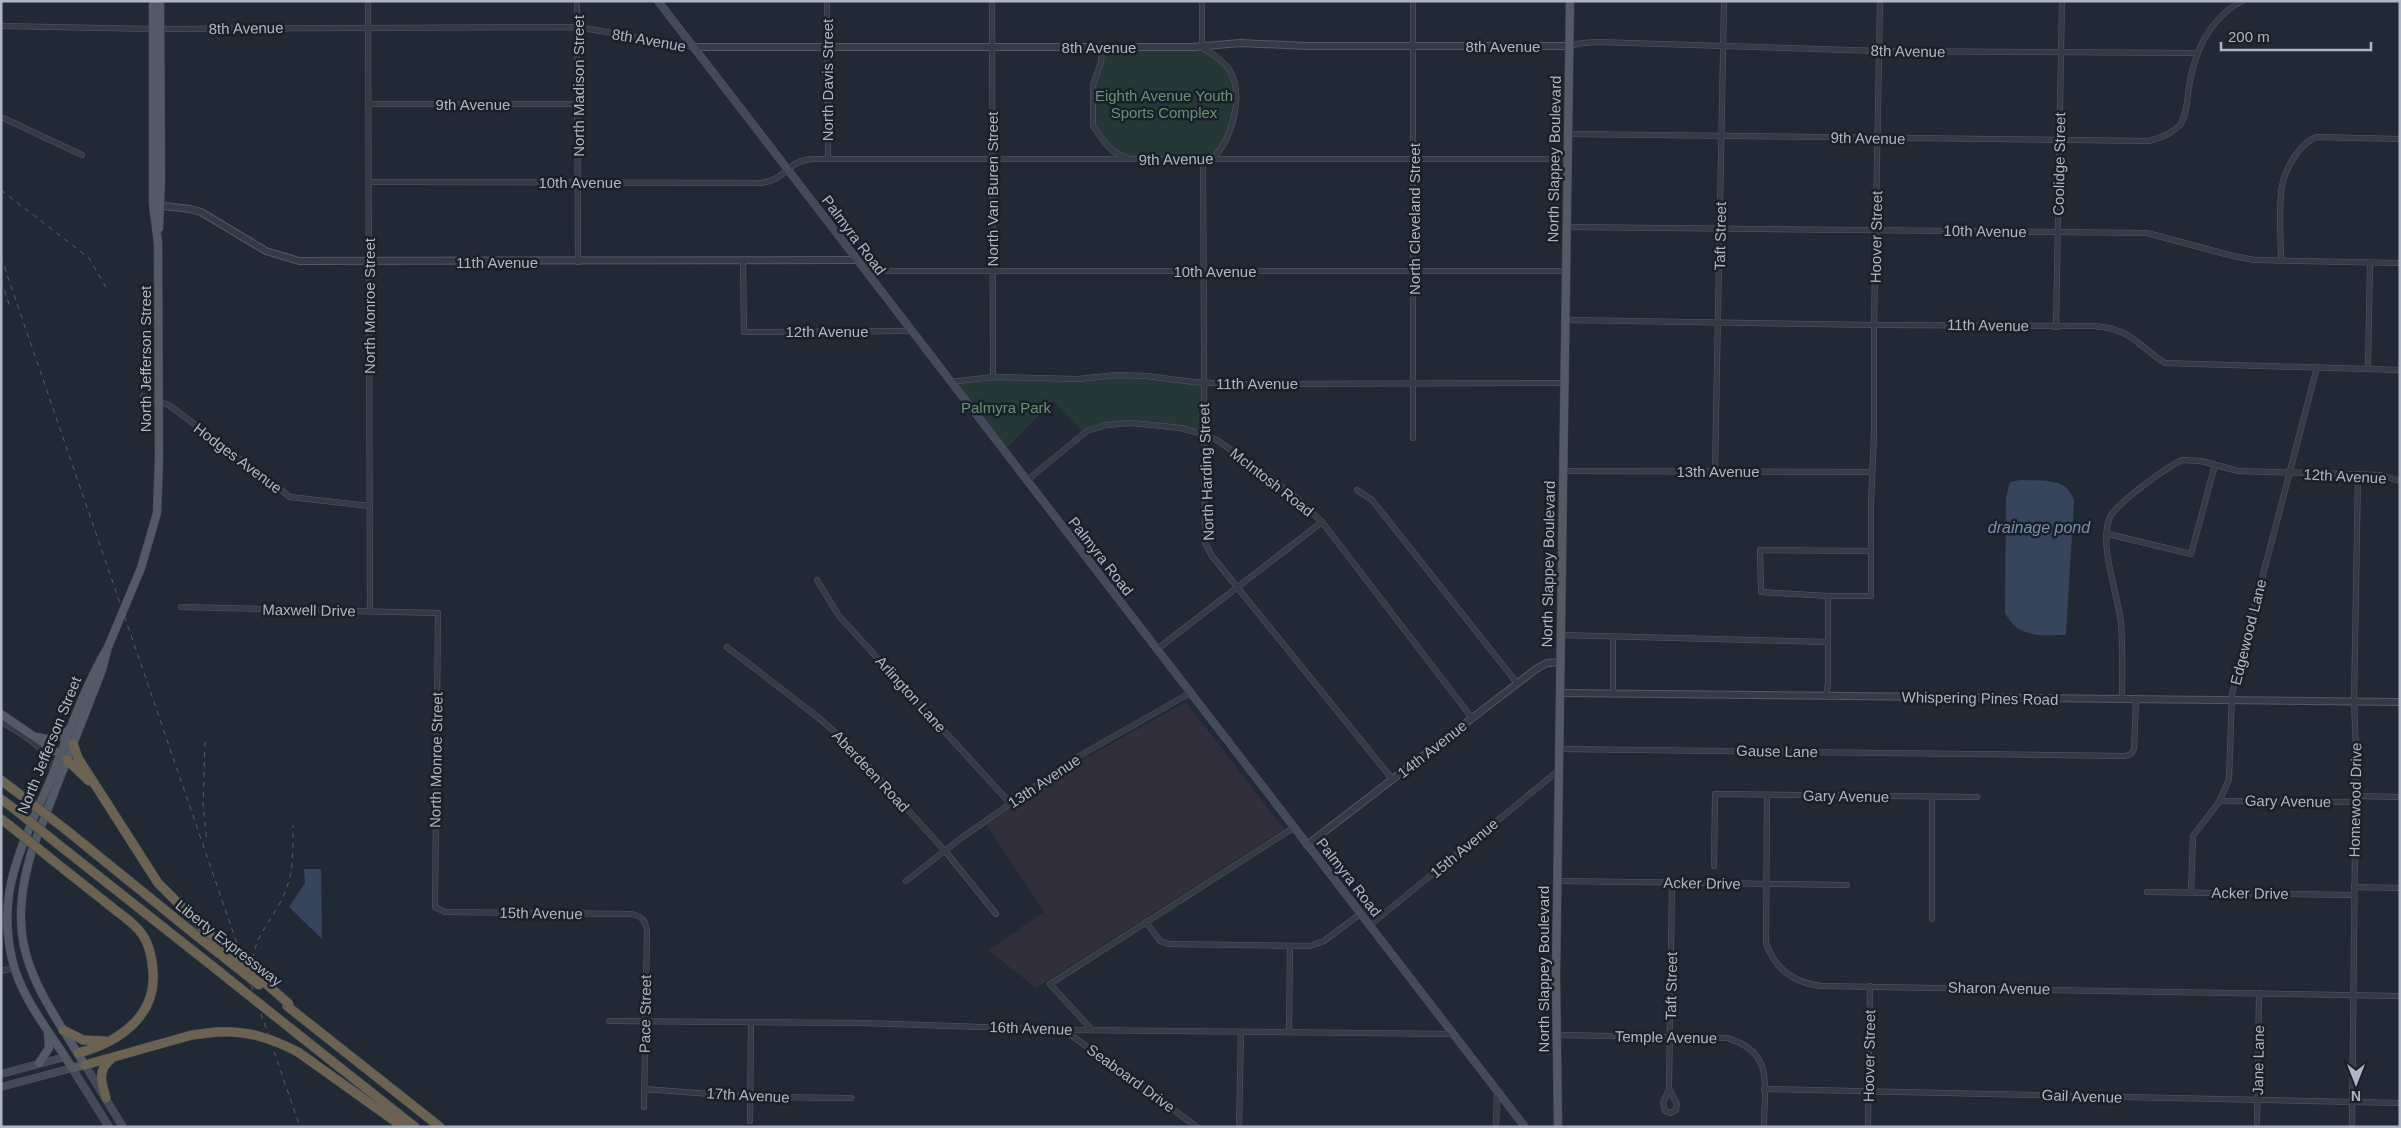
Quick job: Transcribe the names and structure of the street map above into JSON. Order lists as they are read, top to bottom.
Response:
{
  "streets": {
    "highway": ["Liberty Expressway"],
    "main road": ["North Slappey Boulevard", "Palmyra Road", "North Jefferson Street"],
    "street": [
      "8th Avenue",
      "North Davis Street",
      "North Madison Street",
      "9th Avenue",
      "Coolidge Street",
      "10th Avenue",
      "North Van Buren Street",
      "North Cleveland Street",
      "Taft Street",
      "Hoover Street",
      "11th Avenue",
      "North Monroe Street",
      "12th Avenue",
      "Hodges Avenue",
      "13th Avenue",
      "North Harding Street",
      "McIntosh Road",
      "Maxwell Drive",
      "Edgewood Lane",
      "Arlington Lane",
      "Whispering Pines Road",
      "14th Avenue",
      "Gause Lane",
      "Aberdeen Road",
      "Gary Avenue",
      "Homewood Drive",
      "15th Avenue",
      "Acker Drive",
      "Sharon Avenue",
      "Pace Street",
      "16th Avenue",
      "Temple Avenue",
      "Jane Lane",
      "Seaboard Drive",
      "17th Avenue",
      "Gail Avenue"
    ]
  },
  "crossings": [
    ["8th Avenue", "North Davis Street"],
    ["8th Avenue", "North Madison Street"],
    ["8th Avenue", "9th Avenue"],
    ["8th Avenue", "North Slappey Boulevard"],
    ["8th Avenue", "Coolidge Street"],
    ["8th Avenue", "North Van Buren Street"],
    ["8th Avenue", "North Cleveland Street"],
    ["8th Avenue", "Palmyra Road"],
    ["8th Avenue", "Taft Street"],
    ["8th Avenue", "Hoover Street"],
    ["8th Avenue", "North Monroe Street"],
    ["8th Avenue", "North Jefferson Street"],
    ["8th Avenue", "North Harding Street"],
    ["North Davis Street", "9th Avenue"],
    ["North Madison Street", "9th Avenue"],
    ["North Madison Street", "10th Avenue"],
    ["North Madison Street", "11th Avenue"],
    ["9th Avenue", "North Slappey Boulevard"],
    ["9th Avenue", "Coolidge Street"],
    ["9th Avenue", "10th Avenue"],
    ["9th Avenue", "North Van Buren Street"],
    ["9th Avenue", "North Cleveland Street"],
    ["9th Avenue", "Palmyra Road"],
    ["9th Avenue", "Taft Street"],
    ["9th Avenue", "Hoover Street"],
    ["9th Avenue", "North Monroe Street"],
    ["9th Avenue", "North Harding Street"],
    ["North Slappey Boulevard", "10th Avenue"],
    ["North Slappey Boulevard", "11th Avenue"],
    ["North Slappey Boulevard", "13th Avenue"],
    ["North Slappey Boulevard", "Whispering Pines Road"],
    ["North Slappey Boulevard", "14th Avenue"],
    ["North Slappey Boulevard", "Gause Lane"],
    ["North Slappey Boulevard", "15th Avenue"],
    ["North Slappey Boulevard", "Acker Drive"],
    ["North Slappey Boulevard", "Temple Avenue"],
    ["Coolidge Street", "10th Avenue"],
    ["Coolidge Street", "11th Avenue"],
    ["10th Avenue", "North Van Buren Street"],
    ["10th Avenue", "North Cleveland Street"],
    ["10th Avenue", "Palmyra Road"],
    ["10th Avenue", "Taft Street"],
    ["10th Avenue", "Hoover Street"],
    ["10th Avenue", "North Monroe Street"],
    ["10th Avenue", "North Harding Street"],
    ["North Van Buren Street", "11th Avenue"],
    ["North Cleveland Street", "11th Avenue"],
    ["Palmyra Road", "11th Avenue"],
    ["Palmyra Road", "12th Avenue"],
    ["Palmyra Road", "13th Avenue"],
    ["Palmyra Road", "McIntosh Road"],
    ["Palmyra Road", "14th Avenue"],
    ["Palmyra Road", "15th Avenue"],
    ["Palmyra Road", "16th Avenue"],
    ["Taft Street", "11th Avenue"],
    ["Taft Street", "13th Avenue"],
    ["Taft Street", "Acker Drive"],
    ["Taft Street", "Temple Avenue"],
    ["Hoover Street", "11th Avenue"],
    ["Hoover Street", "13th Avenue"],
    ["Hoover Street", "Sharon Avenue"],
    ["Hoover Street", "Gail Avenue"],
    ["11th Avenue", "North Monroe Street"],
    ["11th Avenue", "12th Avenue"],
    ["11th Avenue", "North Jefferson Street"],
    ["11th Avenue", "North Harding Street"],
    ["11th Avenue", "Edgewood Lane"],
    ["North Monroe Street", "Hodges Avenue"],
    ["North Monroe Street", "Maxwell Drive"],
    ["North Monroe Street", "15th Avenue"],
    ["12th Avenue", "Edgewood Lane"],
    ["12th Avenue", "Whispering Pines Road"],
    ["12th Avenue", "Homewood Drive"],
    ["13th Avenue", "Arlington Lane"],
    ["13th Avenue", "Aberdeen Road"],
    ["North Harding Street", "McIntosh Road"],
    ["North Harding Street", "14th Avenue"],
    ["McIntosh Road", "14th Avenue"],
    ["Edgewood Lane", "Whispering Pines Road"],
    ["Edgewood Lane", "Gary Avenue"],
    ["Edgewood Lane", "Acker Drive"],
    ["Whispering Pines Road", "Gause Lane"],
    ["Whispering Pines Road", "Homewood Drive"],
    ["Gary Avenue", "Homewood Drive"],
    ["Gary Avenue", "Sharon Avenue"],
    ["Homewood Drive", "Acker Drive"],
    ["Homewood Drive", "Sharon Avenue"],
    ["Homewood Drive", "Gail Avenue"],
    ["15th Avenue", "Pace Street"],
    ["Acker Drive", "Sharon Avenue"],
    ["Sharon Avenue", "Jane Lane"],
    ["Pace Street", "16th Avenue"],
    ["Pace Street", "17th Avenue"],
    ["16th Avenue", "Seaboard Drive"],
    ["Temple Avenue", "Gail Avenue"],
    ["Jane Lane", "Gail Avenue"]
  ],
  "water": ["drainage pond"],
  "parks": ["Eighth Avenue Youth Sports Complex", "Palmyra Park"],
  "scale_bar": "200 m",
  "north": "bottom"
}
